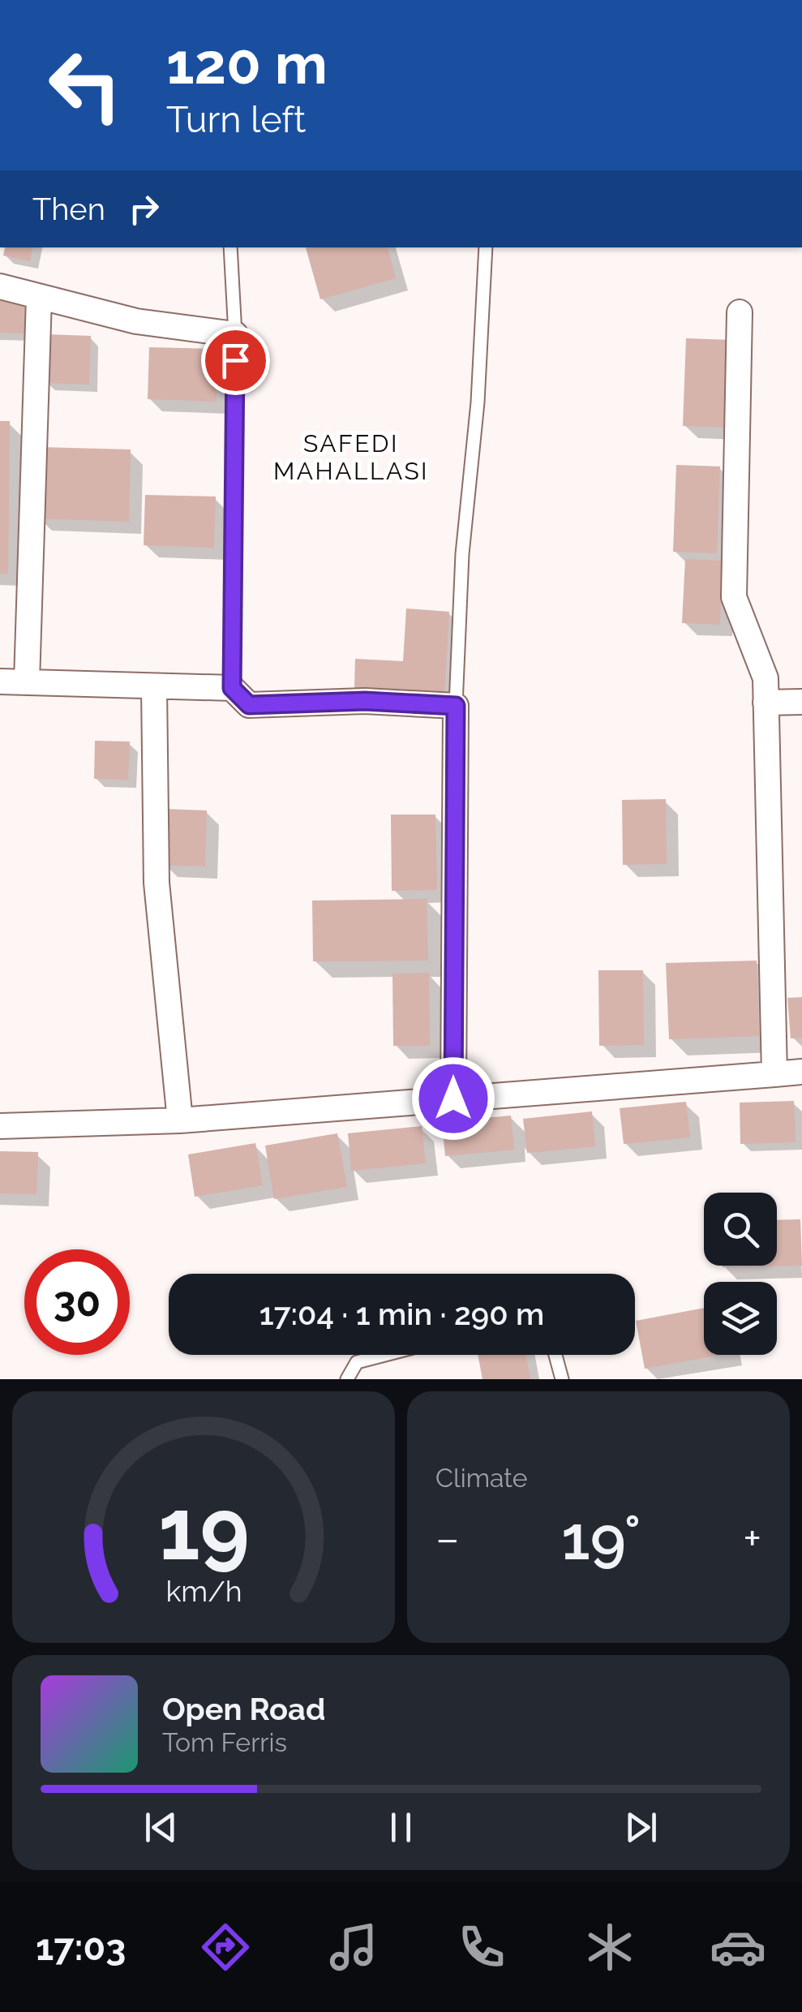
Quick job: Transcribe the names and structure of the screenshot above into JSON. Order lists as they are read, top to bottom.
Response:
{
  "districts": ["SAFEDI MAHALLASI"],
  "page": {
    "turn": ["120 m", "Turn left"],
    "then": "Then",
    "limit": "30",
    "trip": "17:04 · 1 min · 290 m",
    "tile": "Climate",
    "heat": ["−", "19°", "+"],
    "song": ["Open Road", "Tom Ferris"],
    "tabs": "17:03",
    "gauge": ["19", "km/h"]
  }
}
